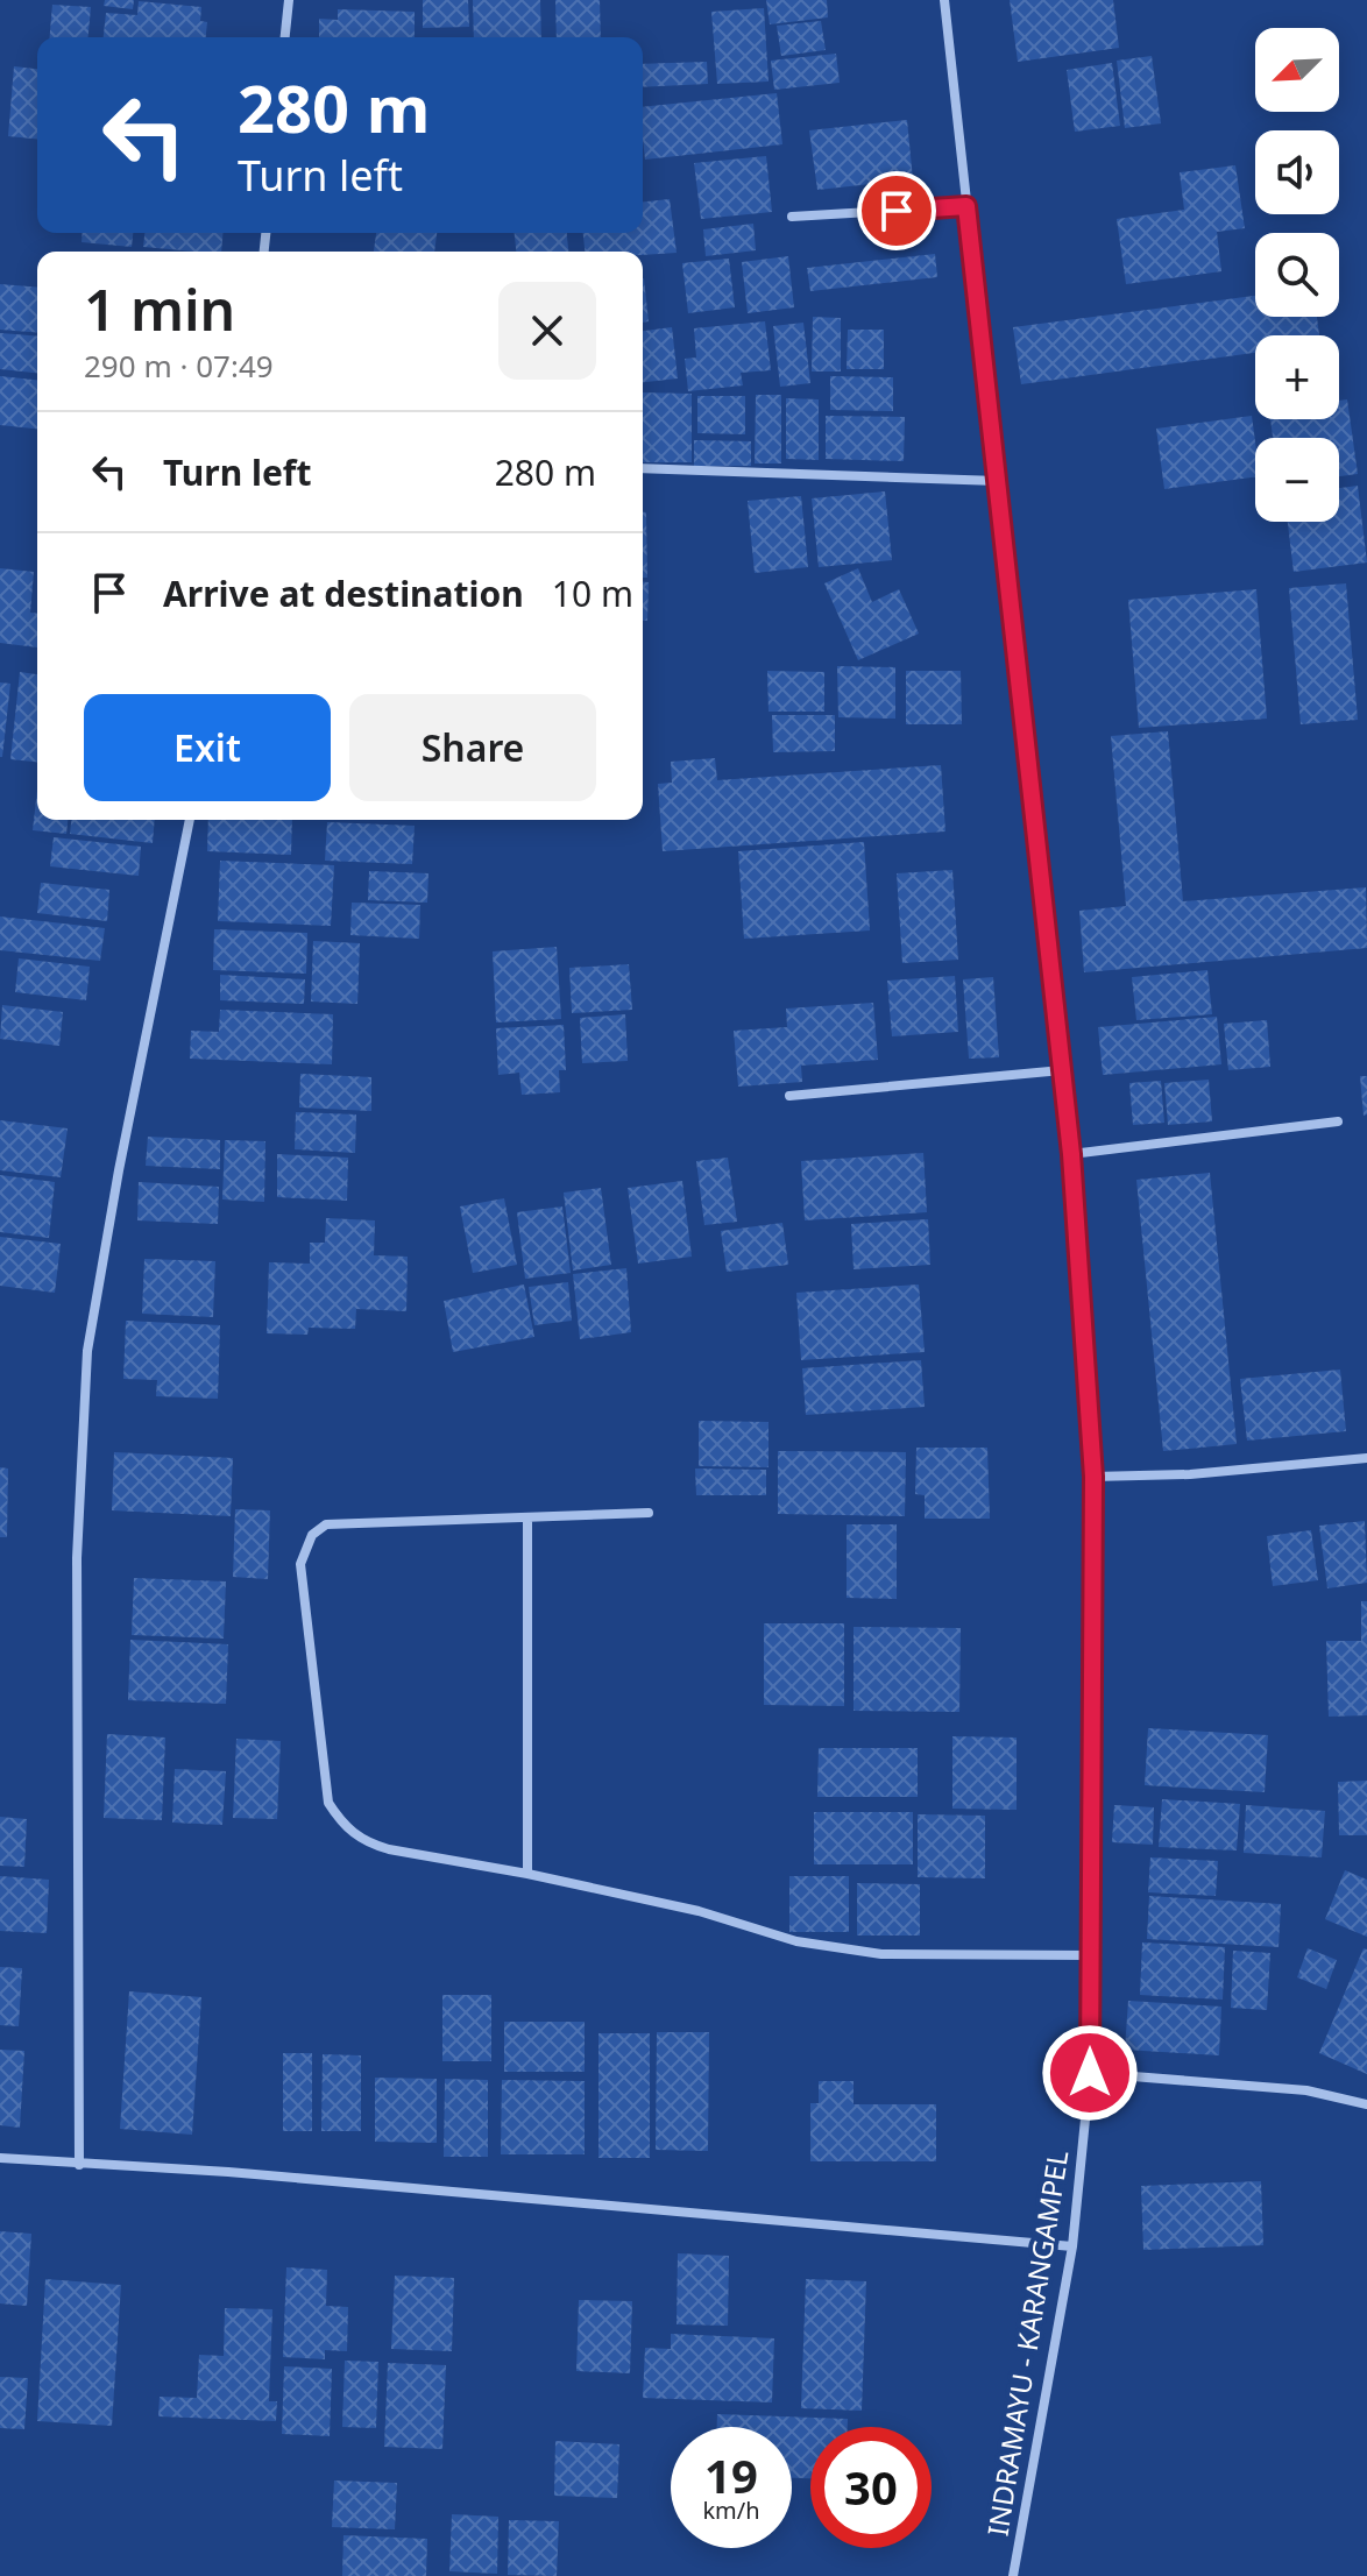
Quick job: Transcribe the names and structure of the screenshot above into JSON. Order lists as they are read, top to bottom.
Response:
{
  "streets": {
    "street": ["INDRAMAYU - KARANGAMPEL"]
  },
  "north": "bottom left",
  "page": {
    "map_buttons": ["+", "−"],
    "turn": ["280 m", "Turn left"],
    "heading": ["1 min", "290 m · 07:49"],
    "list": [
      {
        "name": "Turn left",
        "value": "280 m"
      },
      {
        "name": "Arrive at destination",
        "value": "10 m"
      }
    ],
    "buttons": ["Exit", "Share"],
    "speed": "19 km/h",
    "limit": "30"
  }
}
